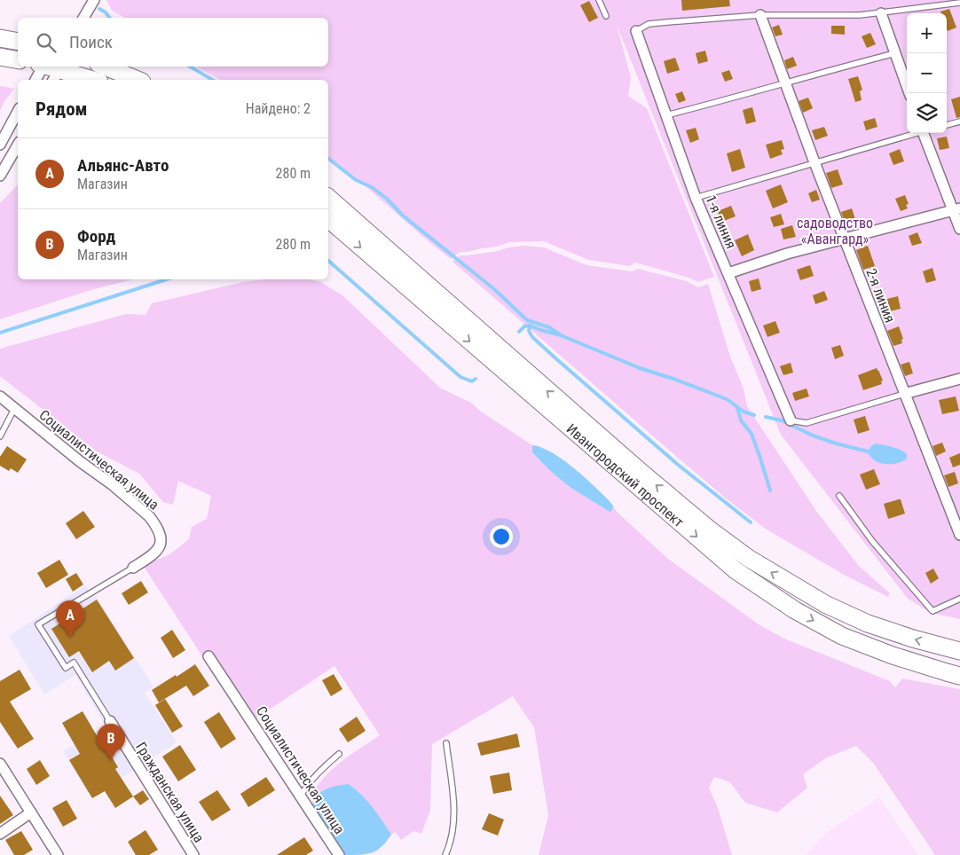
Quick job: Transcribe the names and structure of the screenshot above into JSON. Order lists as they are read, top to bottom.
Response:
{
  "streets": {
    "highway": ["Ивангородский проспект"],
    "street": [
      "1-я линия",
      "2-я линия",
      "Социалистическая улица",
      "Гражданская улица"
    ]
  },
  "parks": ["садоводство «Авангард»"],
  "page": {
    "map_buttons": ["+", "−"],
    "search": "Поиск",
    "heading": ["Рядом", "Найдено: 2"],
    "list": [
      {
        "mark": "A",
        "name": "Альянс-Авто",
        "note": "Магазин",
        "value": "280 m"
      },
      {
        "mark": "B",
        "name": "Форд",
        "note": "Магазин",
        "value": "280 m"
      }
    ],
    "pins": ["A", "B"]
  }
}
